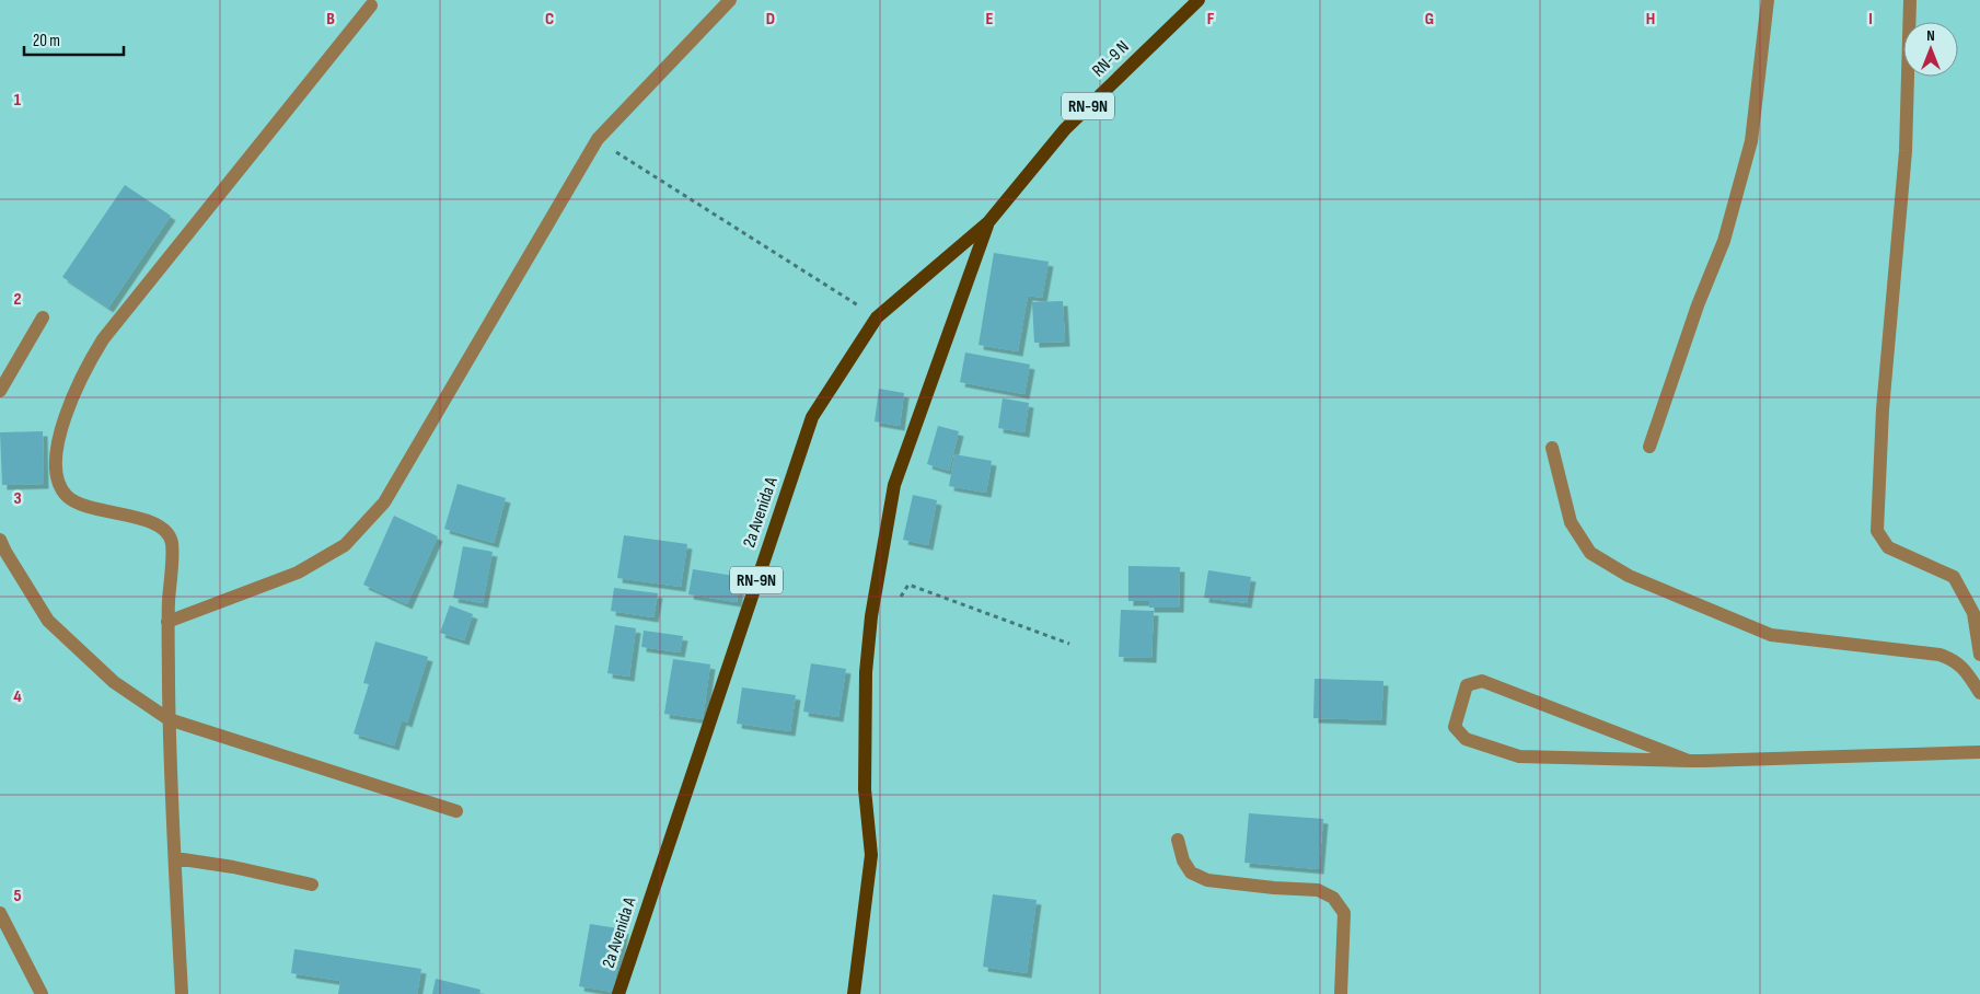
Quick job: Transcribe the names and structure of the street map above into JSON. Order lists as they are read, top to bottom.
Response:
{
  "streets": {
    "main road": ["RN-9 N", "RN-9N", "2a Avenida A"]
  },
  "crossings": [
    ["RN-9 N", "RN-9N"],
    ["RN-9 N", "2a Avenida A"],
    ["RN-9N", "2a Avenida A"]
  ],
  "scale_bar": "20 m",
  "north": "top",
  "grid": {
    "columns": [
      "B",
      "C",
      "D",
      "E",
      "F",
      "G",
      "H",
      "I"
    ],
    "rows": [
      "1",
      "2",
      "3",
      "4",
      "5"
    ]
  }
}
